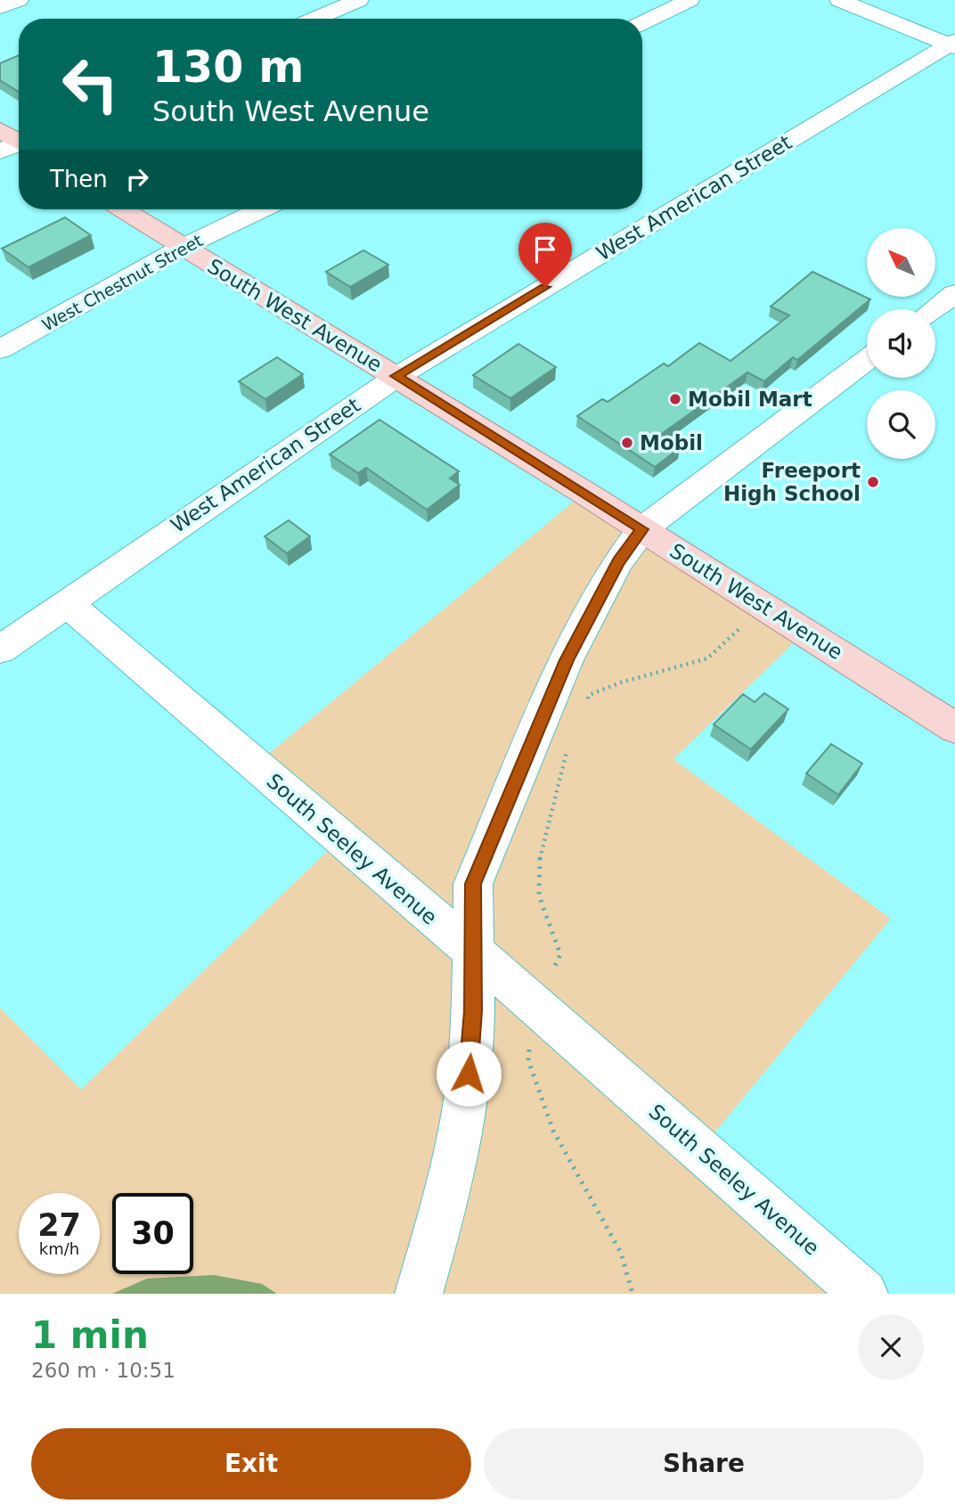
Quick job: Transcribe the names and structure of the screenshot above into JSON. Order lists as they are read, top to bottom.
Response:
{
  "streets": {
    "main road": ["South West Avenue"],
    "street": ["West American Street", "West Chestnut Street", "South Seeley Avenue"]
  },
  "crossings": [
    ["West American Street", "South West Avenue"],
    ["West American Street", "South Seeley Avenue"],
    ["West Chestnut Street", "South West Avenue"]
  ],
  "places": ["Mobil Mart", "Mobil", "Freeport High School"],
  "north": "top left",
  "page": {
    "turn": ["130 m", "South West Avenue"],
    "then": "Then",
    "speed": "27 km/h",
    "limit": "30",
    "heading": ["1 min", "260 m · 10:51"],
    "buttons": ["Exit", "Share"]
  }
}
